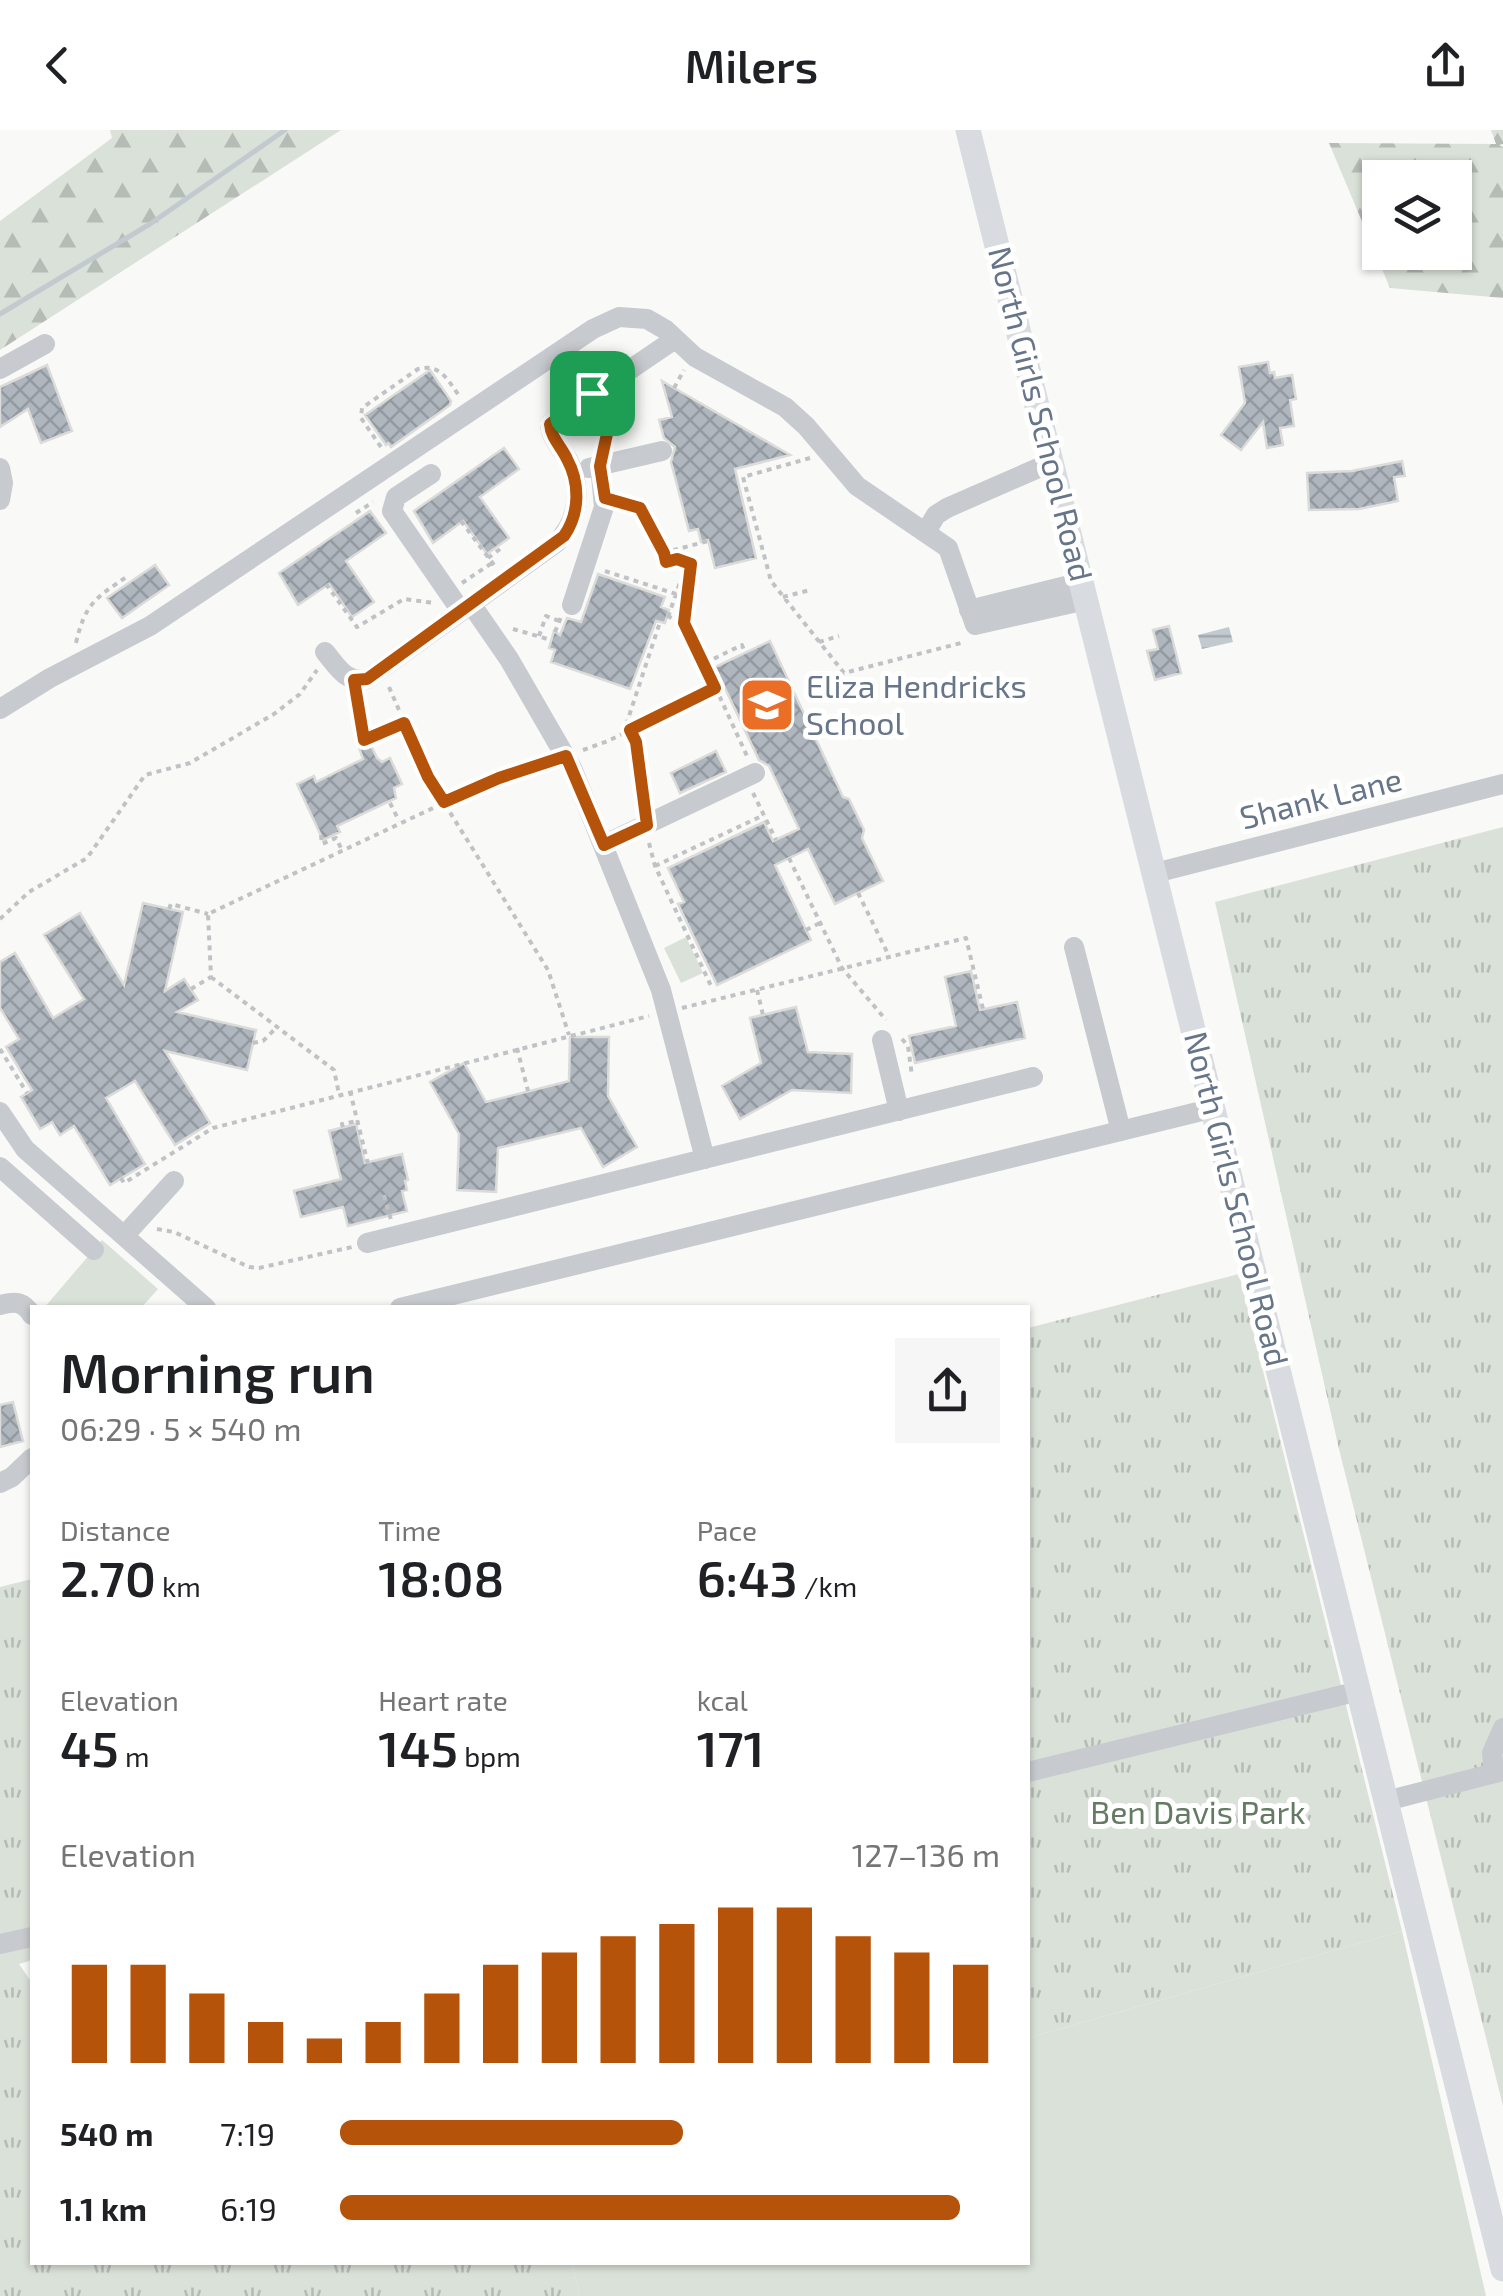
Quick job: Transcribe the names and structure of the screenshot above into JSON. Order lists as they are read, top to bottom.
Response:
{
  "streets": {
    "main road": ["North Girls School Road"],
    "street": ["Shank Lane"]
  },
  "crossings": [
    ["North Girls School Road", "Shank Lane"]
  ],
  "parks": ["Ben Davis Park"],
  "places": {
    "school or university": ["Eliza Hendricks School"]
  },
  "page": {
    "header": "Milers",
    "heading": ["Morning run", "06:29 · 5 × 540 m"],
    "stats": [
      ["Distance", "2.70 km"],
      ["Time", "18:08"],
      ["Pace", "6:43 /km"],
      ["Elevation", "45 m"],
      ["Heart rate", "145 bpm"],
      ["kcal", "171"]
    ],
    "chart": ["Elevation", "127–136 m"],
    "list": [
      {
        "name": "540 m",
        "note": "7:19"
      },
      {
        "name": "1.1 km",
        "note": "6:19"
      }
    ]
  }
}
